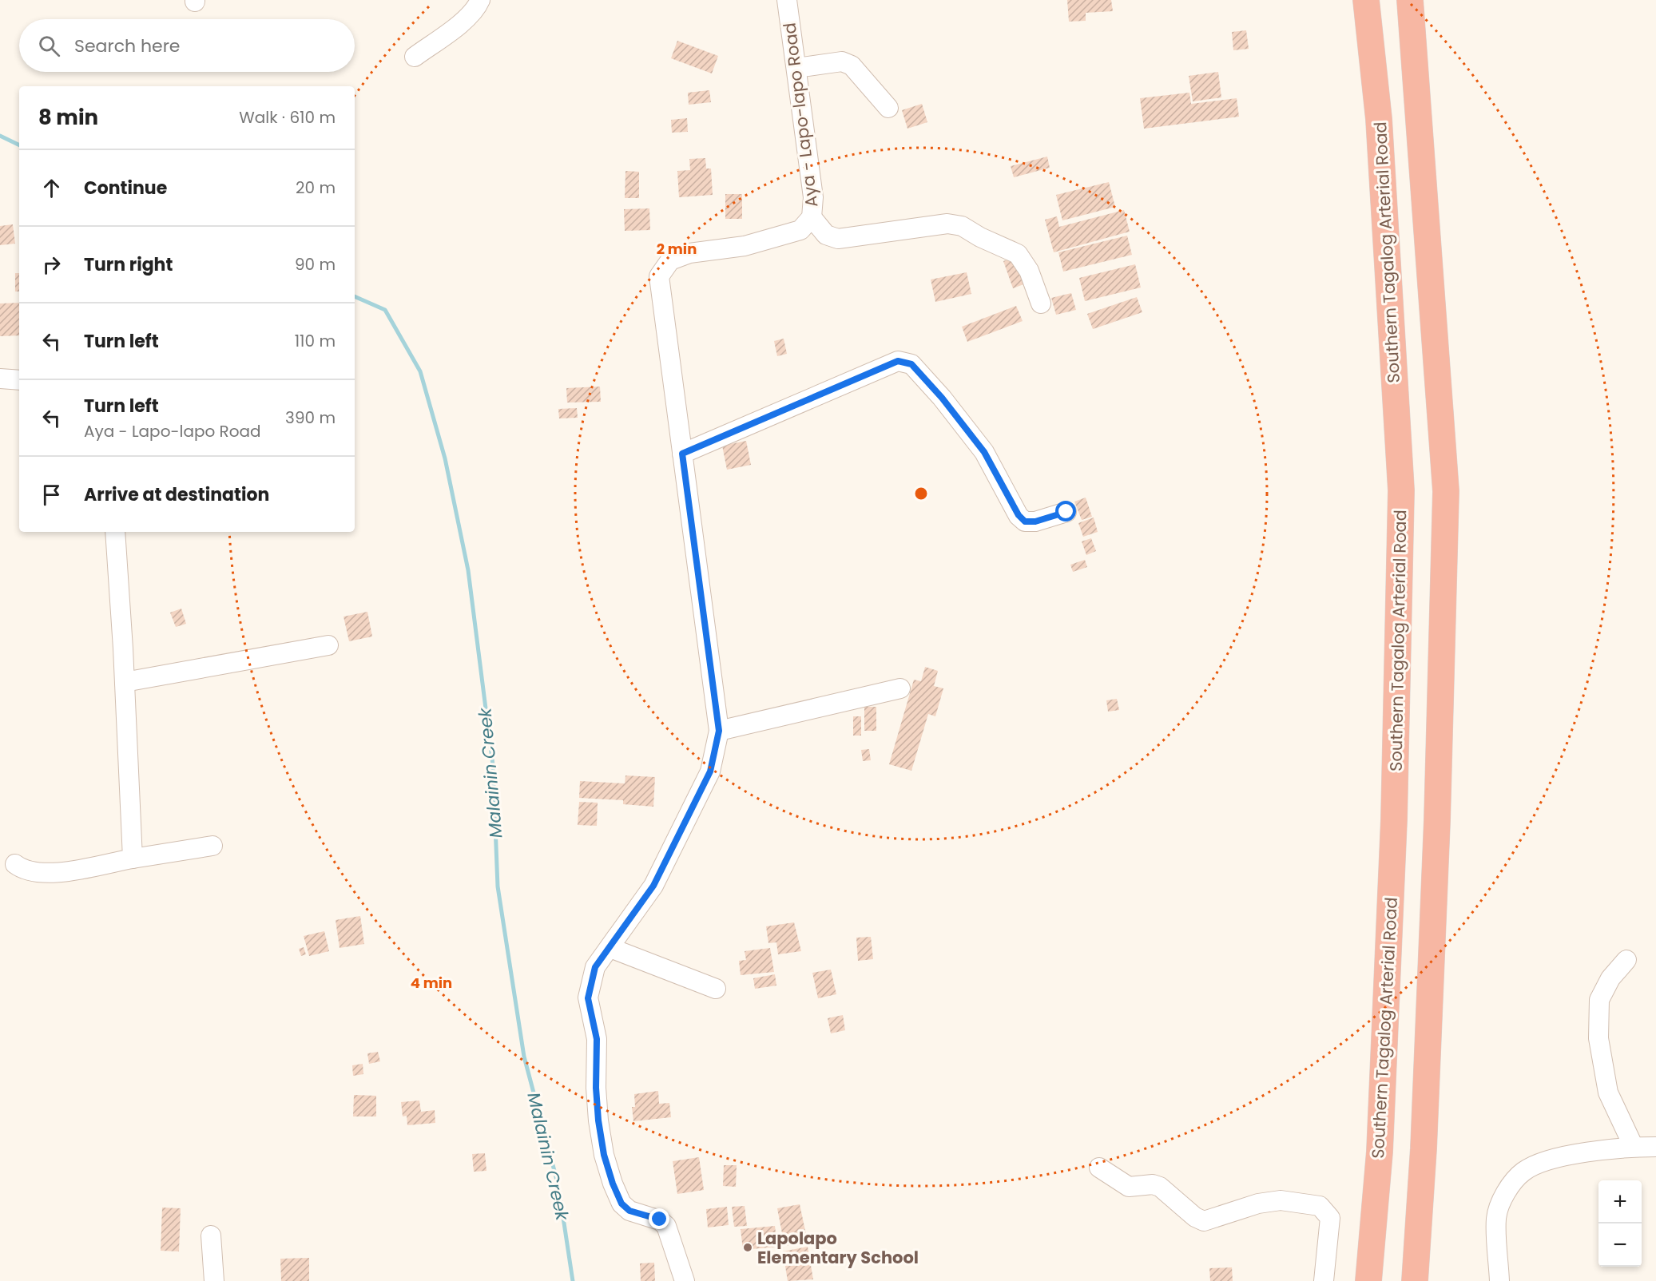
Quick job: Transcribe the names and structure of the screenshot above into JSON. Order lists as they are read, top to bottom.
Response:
{
  "streets": {
    "highway": ["Southern Tagalog Arterial Road"],
    "street": ["Aya - Lapo-lapo Road"]
  },
  "water": ["Malainin Creek"],
  "places": ["Lapolapo Elementary School"],
  "page": {
    "search": "Search here",
    "heading": ["8 min", "Walk · 610 m"],
    "list": [
      ["Continue", "20 m"],
      ["Turn right", "90 m"],
      ["Turn left", "110 m"],
      ["Turn left", "Aya - Lapo-lapo Road", "390 m"],
      "Arrive at destination"
    ],
    "map_buttons": ["+", "−"]
  },
  "rings": ["2 min", "4 min"]
}
